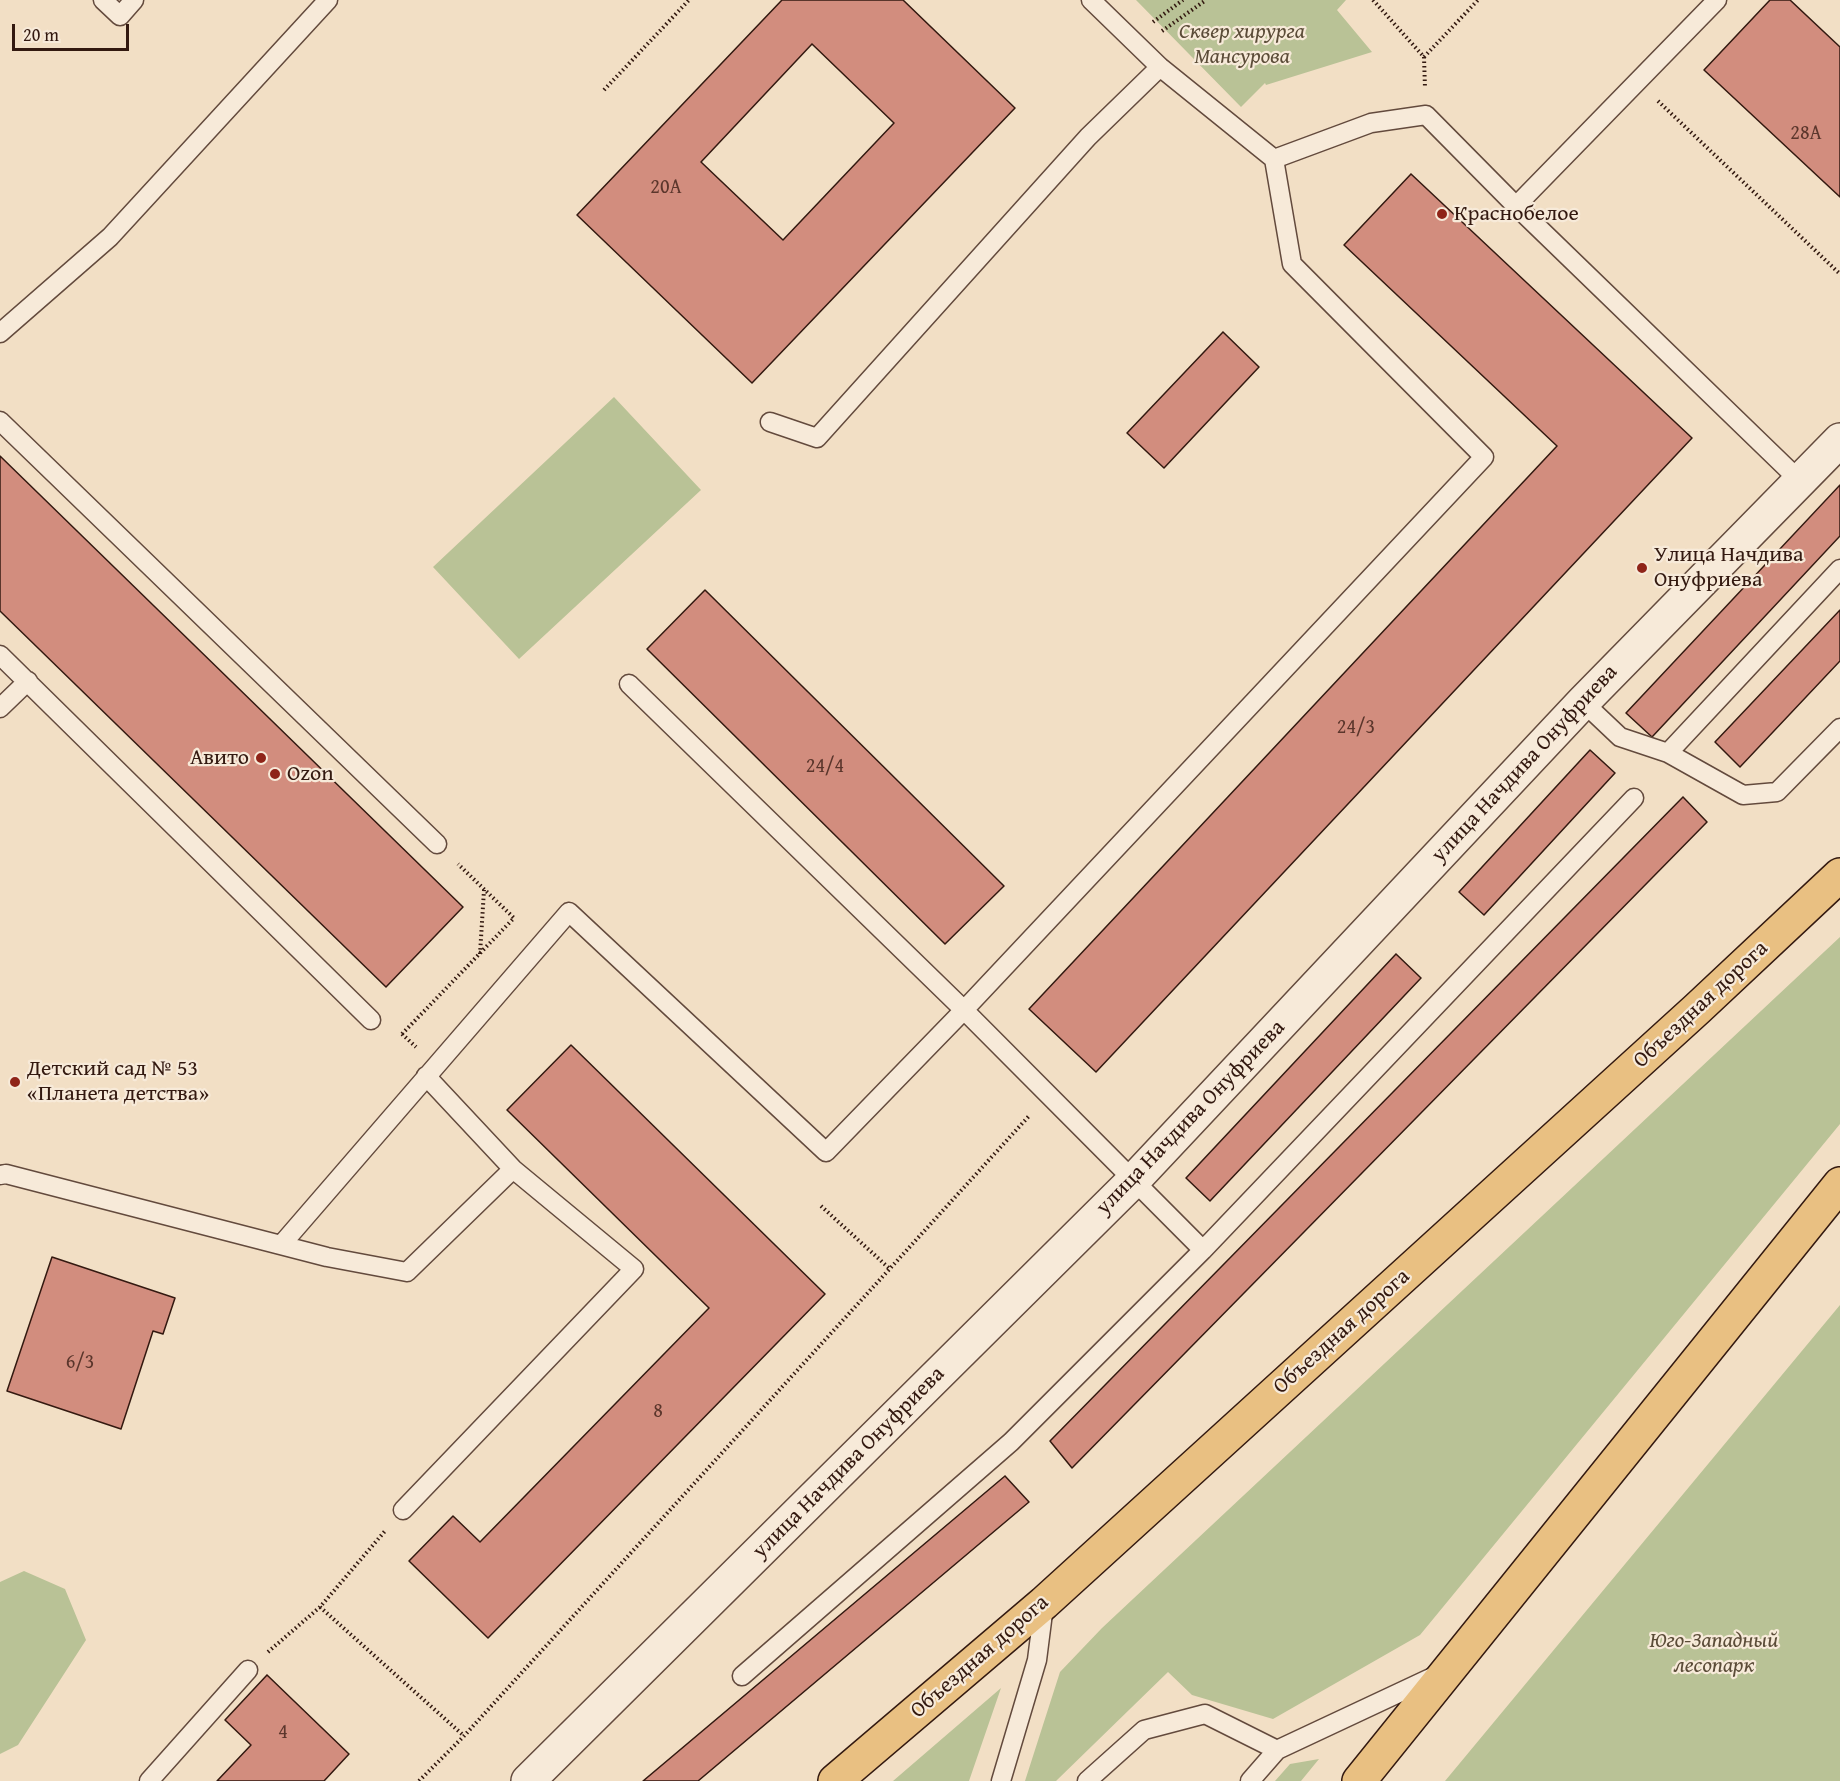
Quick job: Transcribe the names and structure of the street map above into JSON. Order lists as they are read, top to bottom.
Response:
{
  "streets": {
    "main road": ["Объездная дорога"],
    "street": ["улица Начдива Онуфриева"]
  },
  "parks": ["Сквер хирурга Мансурова", "Юго-Западный лесопарк"],
  "places": [
    "Краснобелое",
    "Улица Начдива Онуфриева",
    "Авито",
    "Ozon",
    "Детский сад № 53 «Планета детства»"
  ],
  "house_numbers": [
    "28А",
    "20А",
    "24/3",
    "24/4",
    "6/3",
    "8",
    "4"
  ],
  "scale_bar": "20 m"
}
